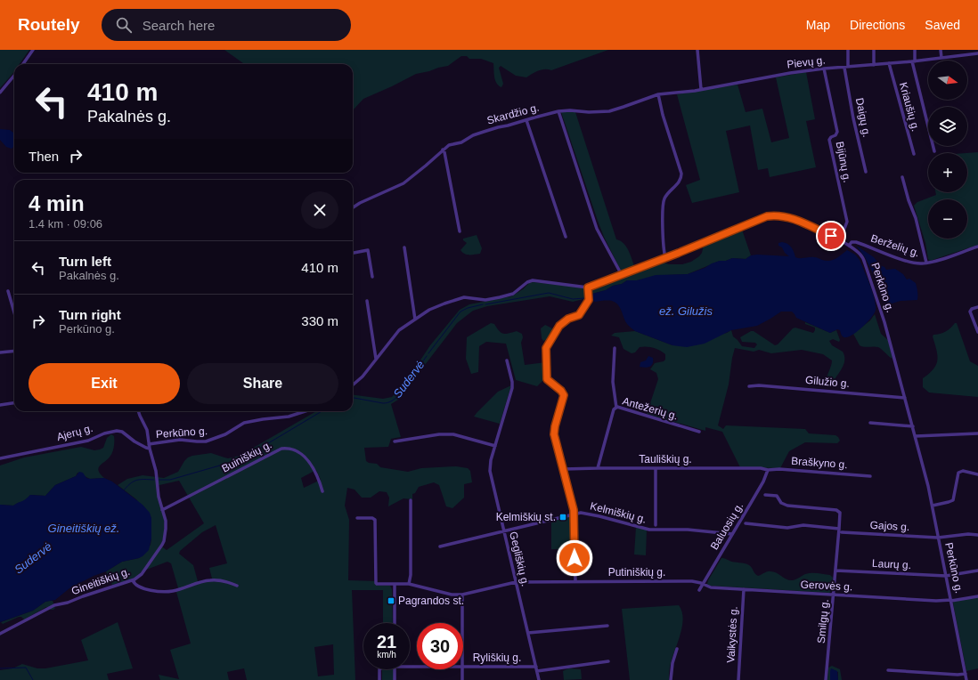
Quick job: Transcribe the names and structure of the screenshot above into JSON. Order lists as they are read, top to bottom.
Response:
{
  "streets": {
    "street": [
      "Pievų g.",
      "Kriaušių g.",
      "Skardžio g.",
      "Daigų g.",
      "Bijūnų g.",
      "Berželių g.",
      "Perkūno g.",
      "Gilužio g.",
      "Antežerių g.",
      "Ajerų g.",
      "Buiniškių g.",
      "Tauliškių g.",
      "Braškyno g.",
      "Kelmiškių g.",
      "Baluosių g.",
      "Gajos g.",
      "Gegliškių g.",
      "Laurų g.",
      "Putiniškių g.",
      "Gineitiškių g.",
      "Gerovės g.",
      "Smilgų g.",
      "Vaikystės g.",
      "Ryliškių g."
    ]
  },
  "crossings": [
    ["Pievų g.", "Kriaušių g."],
    ["Pievų g.", "Skardžio g."],
    ["Pievų g.", "Daigų g."],
    ["Pievų g.", "Bijūnų g."],
    ["Bijūnų g.", "Perkūno g."],
    ["Berželių g.", "Perkūno g."],
    ["Perkūno g.", "Gilužio g."],
    ["Perkūno g.", "Gajos g."],
    ["Perkūno g.", "Laurų g."],
    ["Perkūno g.", "Gineitiškių g."],
    ["Perkūno g.", "Gerovės g."],
    ["Antežerių g.", "Tauliškių g."],
    ["Ajerų g.", "Gineitiškių g."],
    ["Buiniškių g.", "Gineitiškių g."],
    ["Tauliškių g.", "Braškyno g."],
    ["Tauliškių g.", "Baluosių g."],
    ["Braškyno g.", "Baluosių g."],
    ["Kelmiškių g.", "Baluosių g."],
    ["Kelmiškių g.", "Gegliškių g."],
    ["Baluosių g.", "Putiniškių g."],
    ["Baluosių g.", "Gerovės g."],
    ["Gegliškių g.", "Putiniškių g."],
    ["Gegliškių g.", "Ryliškių g."],
    ["Laurų g.", "Smilgų g."],
    ["Putiniškių g.", "Gerovės g."],
    ["Gerovės g.", "Smilgų g."],
    ["Gerovės g.", "Vaikystės g."]
  ],
  "water": ["ež. Gilužis", "Sudervė", "Gineitiškių ež."],
  "places": {
    "transit": ["Kelmiškių st.", "Pagrandos st."]
  },
  "north": "right",
  "page": {
    "header": "Routely",
    "search": "Search here",
    "nav": ["Map", "Directions", "Saved"],
    "map_buttons": ["+", "−"],
    "turn": ["410 m", "Pakalnės g."],
    "then": "Then",
    "heading": ["4 min", "1.4 km · 09:06"],
    "list": [
      {
        "name": "Turn left",
        "note": "Pakalnės g.",
        "value": "410 m"
      },
      {
        "name": "Turn right",
        "note": "Perkūno g.",
        "value": "330 m"
      }
    ],
    "buttons": ["Exit", "Share"],
    "speed": "21 km/h",
    "limit": "30"
  }
}
